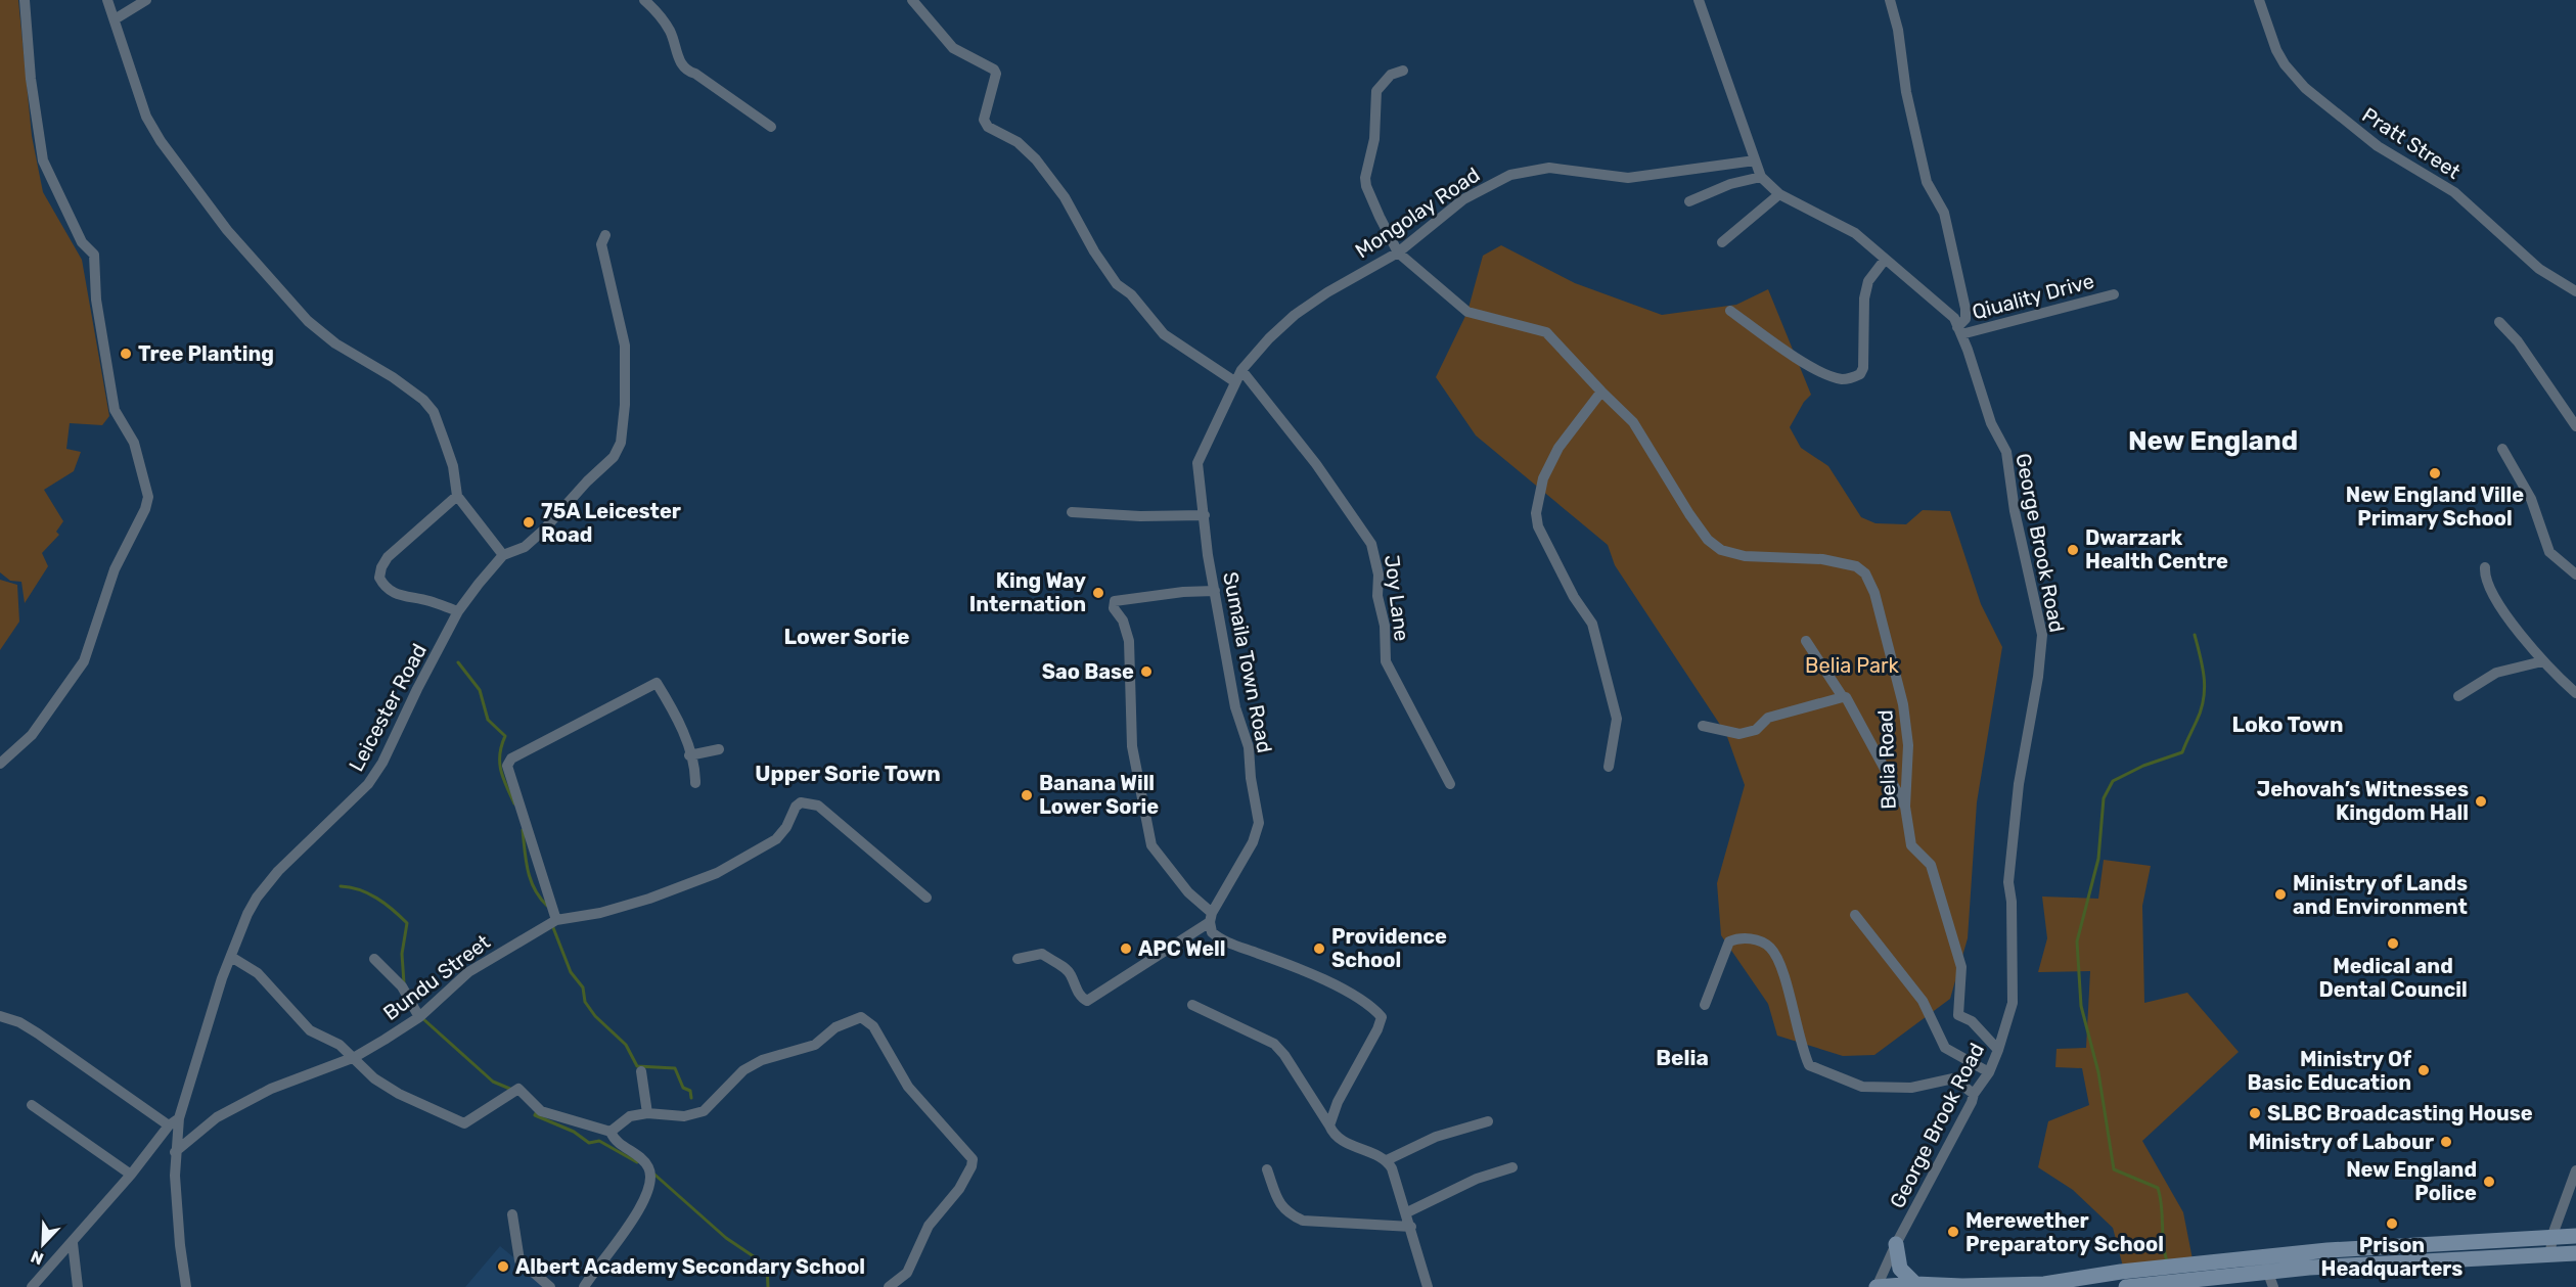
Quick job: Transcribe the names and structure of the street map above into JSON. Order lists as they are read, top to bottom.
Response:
{
  "streets": {
    "street": [
      "Pratt Street",
      "Mongolay Road",
      "Qiuality Drive",
      "George Brook Road",
      "Joy Lane",
      "Sumaila Town Road",
      "Leicester Road",
      "Belia Road",
      "Bundu Street"
    ]
  },
  "crossings": [
    ["Mongolay Road", "George Brook Road"],
    ["Mongolay Road", "Joy Lane"],
    ["Mongolay Road", "Sumaila Town Road"],
    ["Qiuality Drive", "George Brook Road"],
    ["George Brook Road", "Belia Road"],
    ["Joy Lane", "Sumaila Town Road"],
    ["Leicester Road", "Bundu Street"]
  ],
  "districts": [
    "New England",
    "Lower Sorie",
    "Loko Town",
    "Upper Sorie Town",
    "Belia"
  ],
  "parks": ["Belia Park"],
  "places": [
    "Tree Planting",
    "New England Ville Primary School",
    "75A Leicester Road",
    "Dwarzark Health Centre",
    "King Way Internation",
    "Sao Base",
    "Banana Will Lower Sorie",
    "Jehovah’s Witnesses Kingdom Hall",
    "Ministry of Lands and Environment",
    "Medical and Dental Council",
    "APC Well",
    "Providence School",
    "Ministry Of Basic Education",
    "SLBC Broadcasting House",
    "Ministry of Labour",
    "New England Police",
    "Prison Headquarters",
    "Merewether Preparatory School",
    "Albert Academy Secondary School"
  ],
  "north": "bottom left"
}
